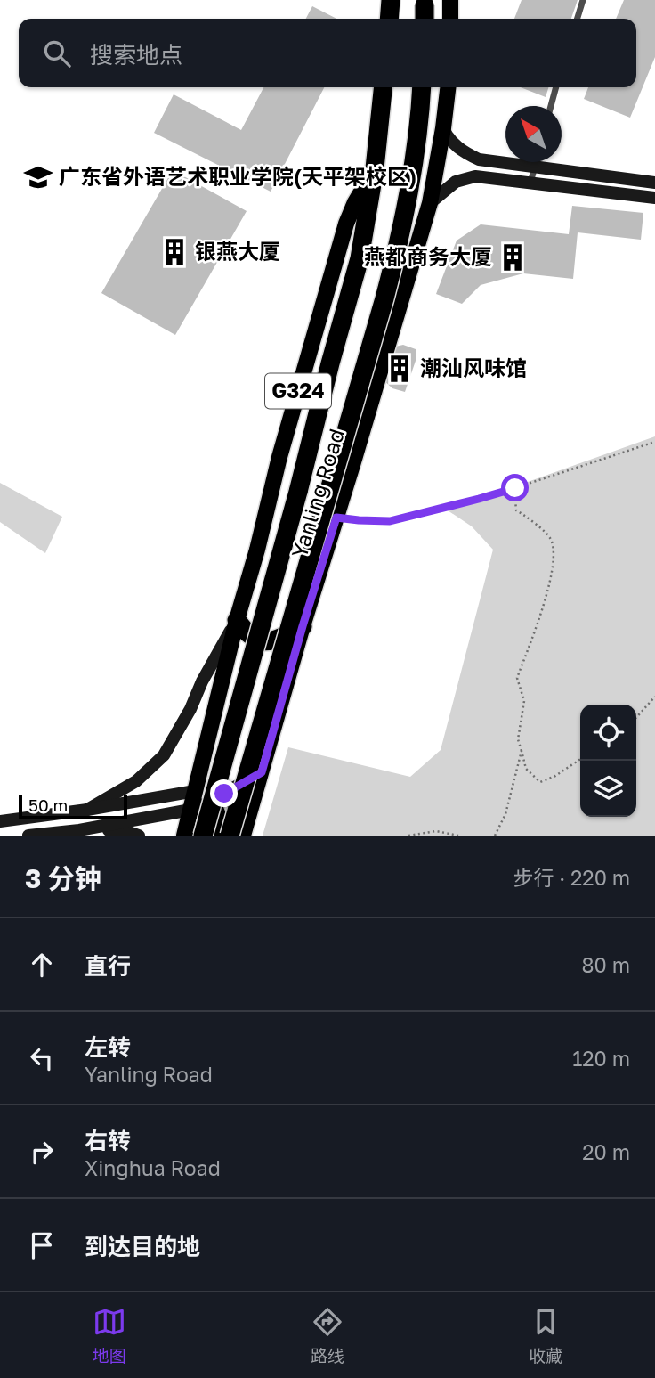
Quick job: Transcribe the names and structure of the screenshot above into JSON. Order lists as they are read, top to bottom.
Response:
{
  "streets": {
    "highway": ["G324", "Yanling Road"]
  },
  "crossings": [
    ["G324", "Yanling Road"]
  ],
  "places": {
    "school or university": ["广东省外语艺术职业学院(天平架校区)"],
    "building": ["银燕大厦", "燕都商务大厦", "潮汕风味馆"]
  },
  "scale_bar": "50 m",
  "north": "top left",
  "page": {
    "search": "搜索地点",
    "scale": "50 m",
    "heading": ["3 分钟", "步行 · 220 m"],
    "list": [
      ["直行", "80 m"],
      ["左转", "Yanling Road", "120 m"],
      ["右转", "Xinghua Road", "20 m"],
      "到达目的地"
    ],
    "nav": ["地图", "路线", "收藏"]
  }
}
